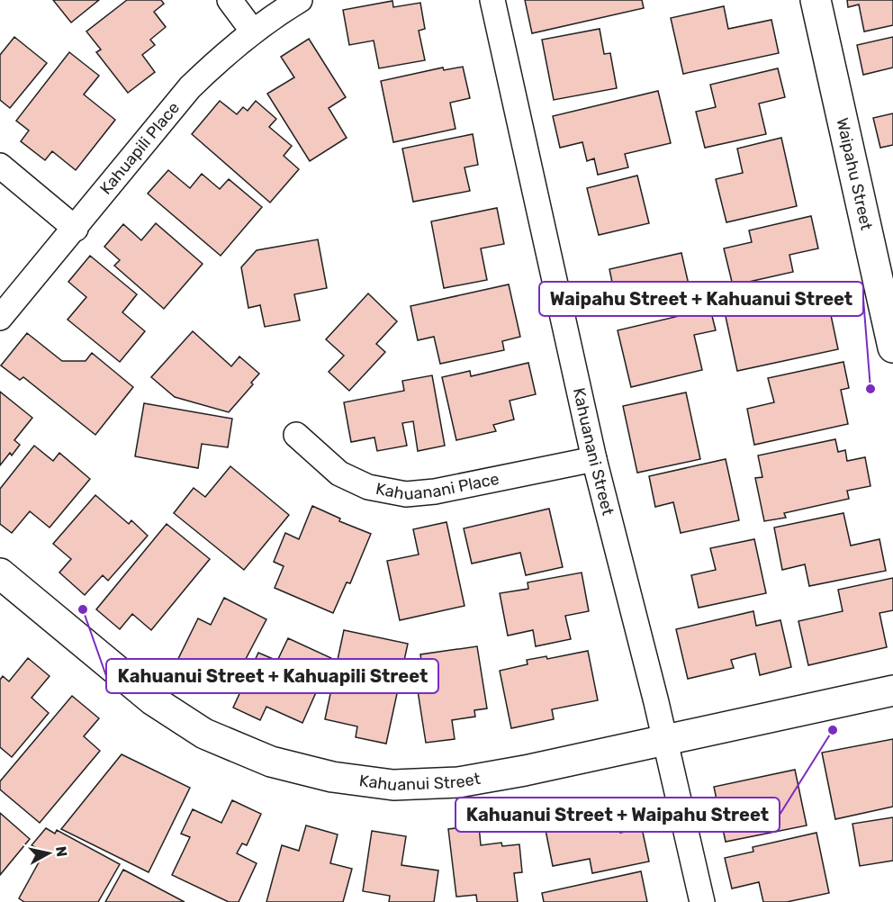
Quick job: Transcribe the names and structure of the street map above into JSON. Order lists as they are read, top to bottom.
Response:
{
  "streets": {
    "street": [
      "Kahuapili Place",
      "Waipahu Street",
      "Kahuanani Street",
      "Kahuanani Place",
      "Kahuanui Street"
    ]
  },
  "crossings": [
    ["Kahuanani Street", "Kahuanani Place"],
    ["Kahuanani Street", "Kahuanui Street"]
  ],
  "places": ["Waipahu Street + Kahuanui Street", "Kahuanui Street + Kahuapili Street", "Kahuanui Street + Waipahu Street"],
  "north": "right"
}
